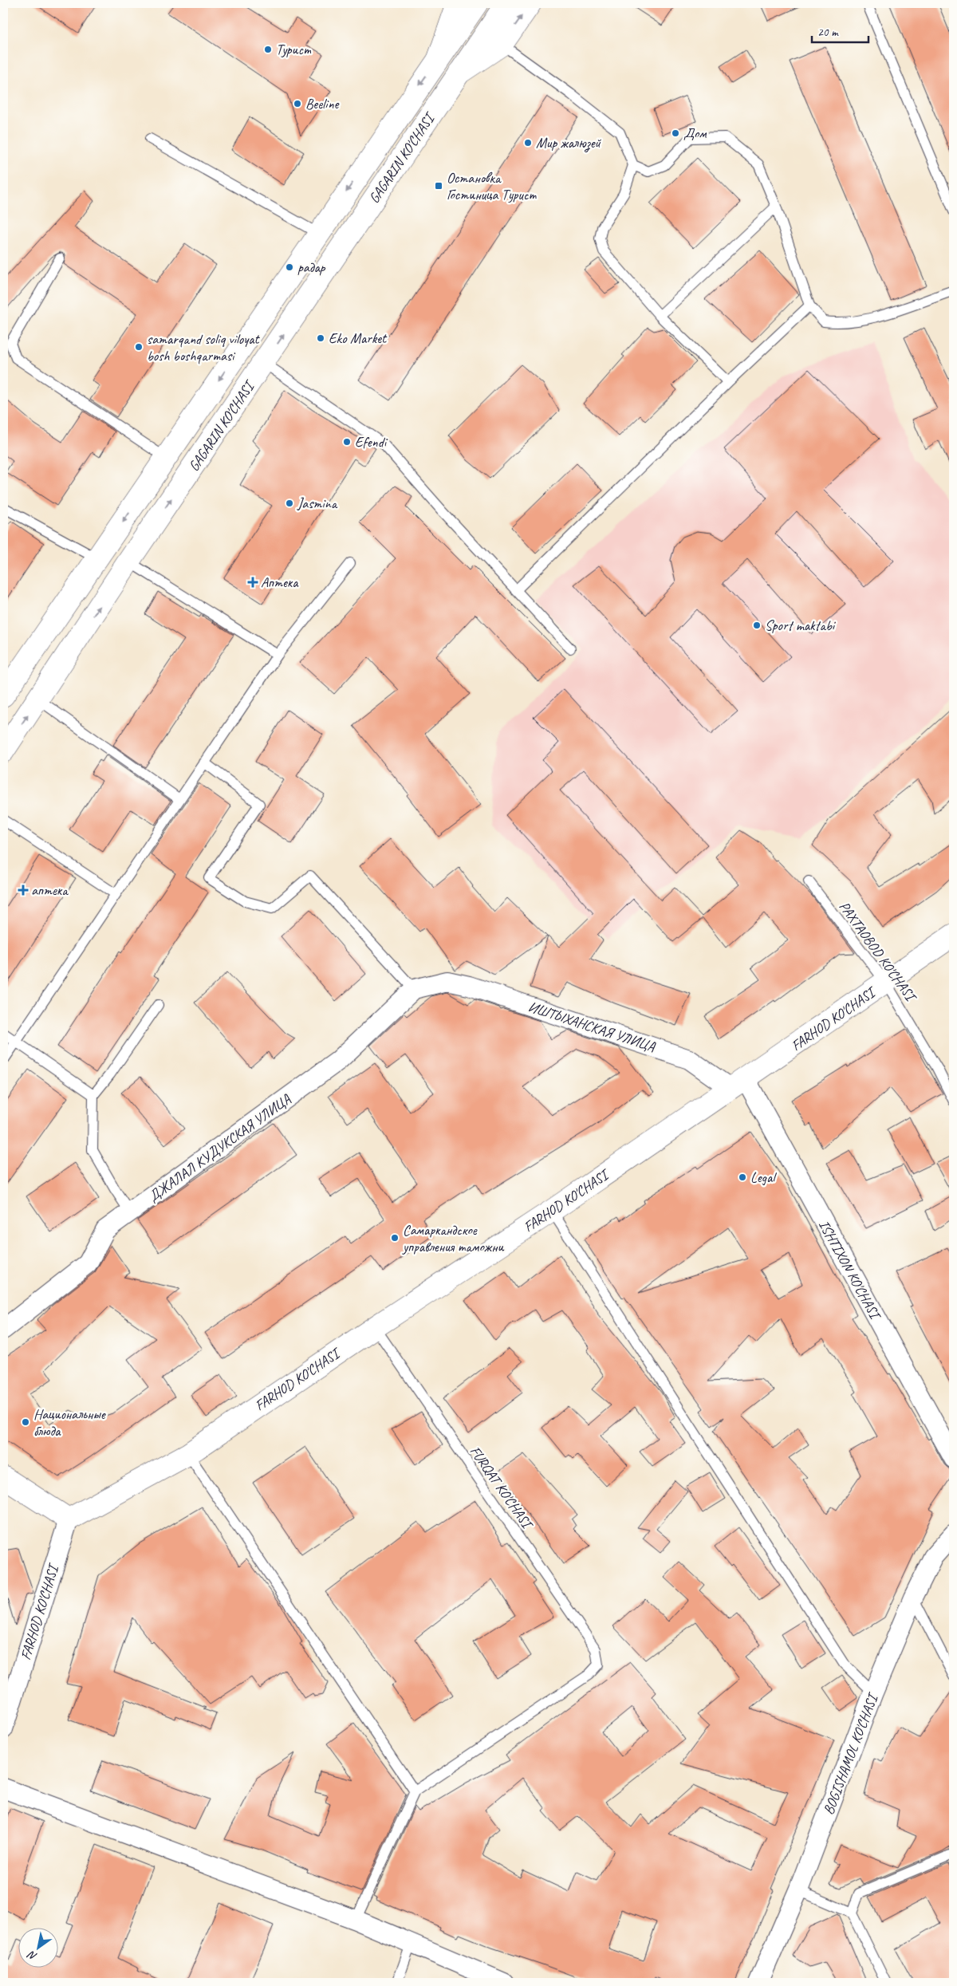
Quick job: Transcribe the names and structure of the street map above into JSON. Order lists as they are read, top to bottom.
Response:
{
  "streets": {
    "main road": ["GAGARIN KO'CHASI", "FARHOD KO'CHASI"],
    "street": [
      "ИШТЫХАНСКАЯ УЛИЦА",
      "ДЖАЛАЛ КУДУКСКАЯ УЛИЦА",
      "ISHTIXON KO'CHASI",
      "BOGISHAMOL KO'CHASI"
    ],
    "lane": ["PAXTAOBOD KO'CHASI", "FURQAT KO'CHASI"]
  },
  "crossings": [
    ["PAXTAOBOD KO'CHASI", "FARHOD KO'CHASI"],
    ["FARHOD KO'CHASI", "ИШТЫХАНСКАЯ УЛИЦА"],
    ["FARHOD KO'CHASI", "ISHTIXON KO'CHASI"],
    ["FARHOD KO'CHASI", "FURQAT KO'CHASI"],
    ["ИШТЫХАНСКАЯ УЛИЦА", "ДЖАЛАЛ КУДУКСКАЯ УЛИЦА"],
    ["ИШТЫХАНСКАЯ УЛИЦА", "ISHTIXON KO'CHASI"]
  ],
  "places": {
    "other": [
      "Турист",
      "Beeline",
      "Дом",
      "Мир жалюзей",
      "радар",
      "Eko Market",
      "samarqand soliq viloyat bosh boshqarmasi",
      "Efendi",
      "Jasmina",
      "Sport maktabi",
      "Legal",
      "Самаркандское управления таможни",
      "Национальные блюда"
    ],
    "transit": ["Остановка Гостиница Турист"],
    "health": ["Аптека", "аптека"]
  },
  "scale_bar": "20 m",
  "north": "bottom left"
}
